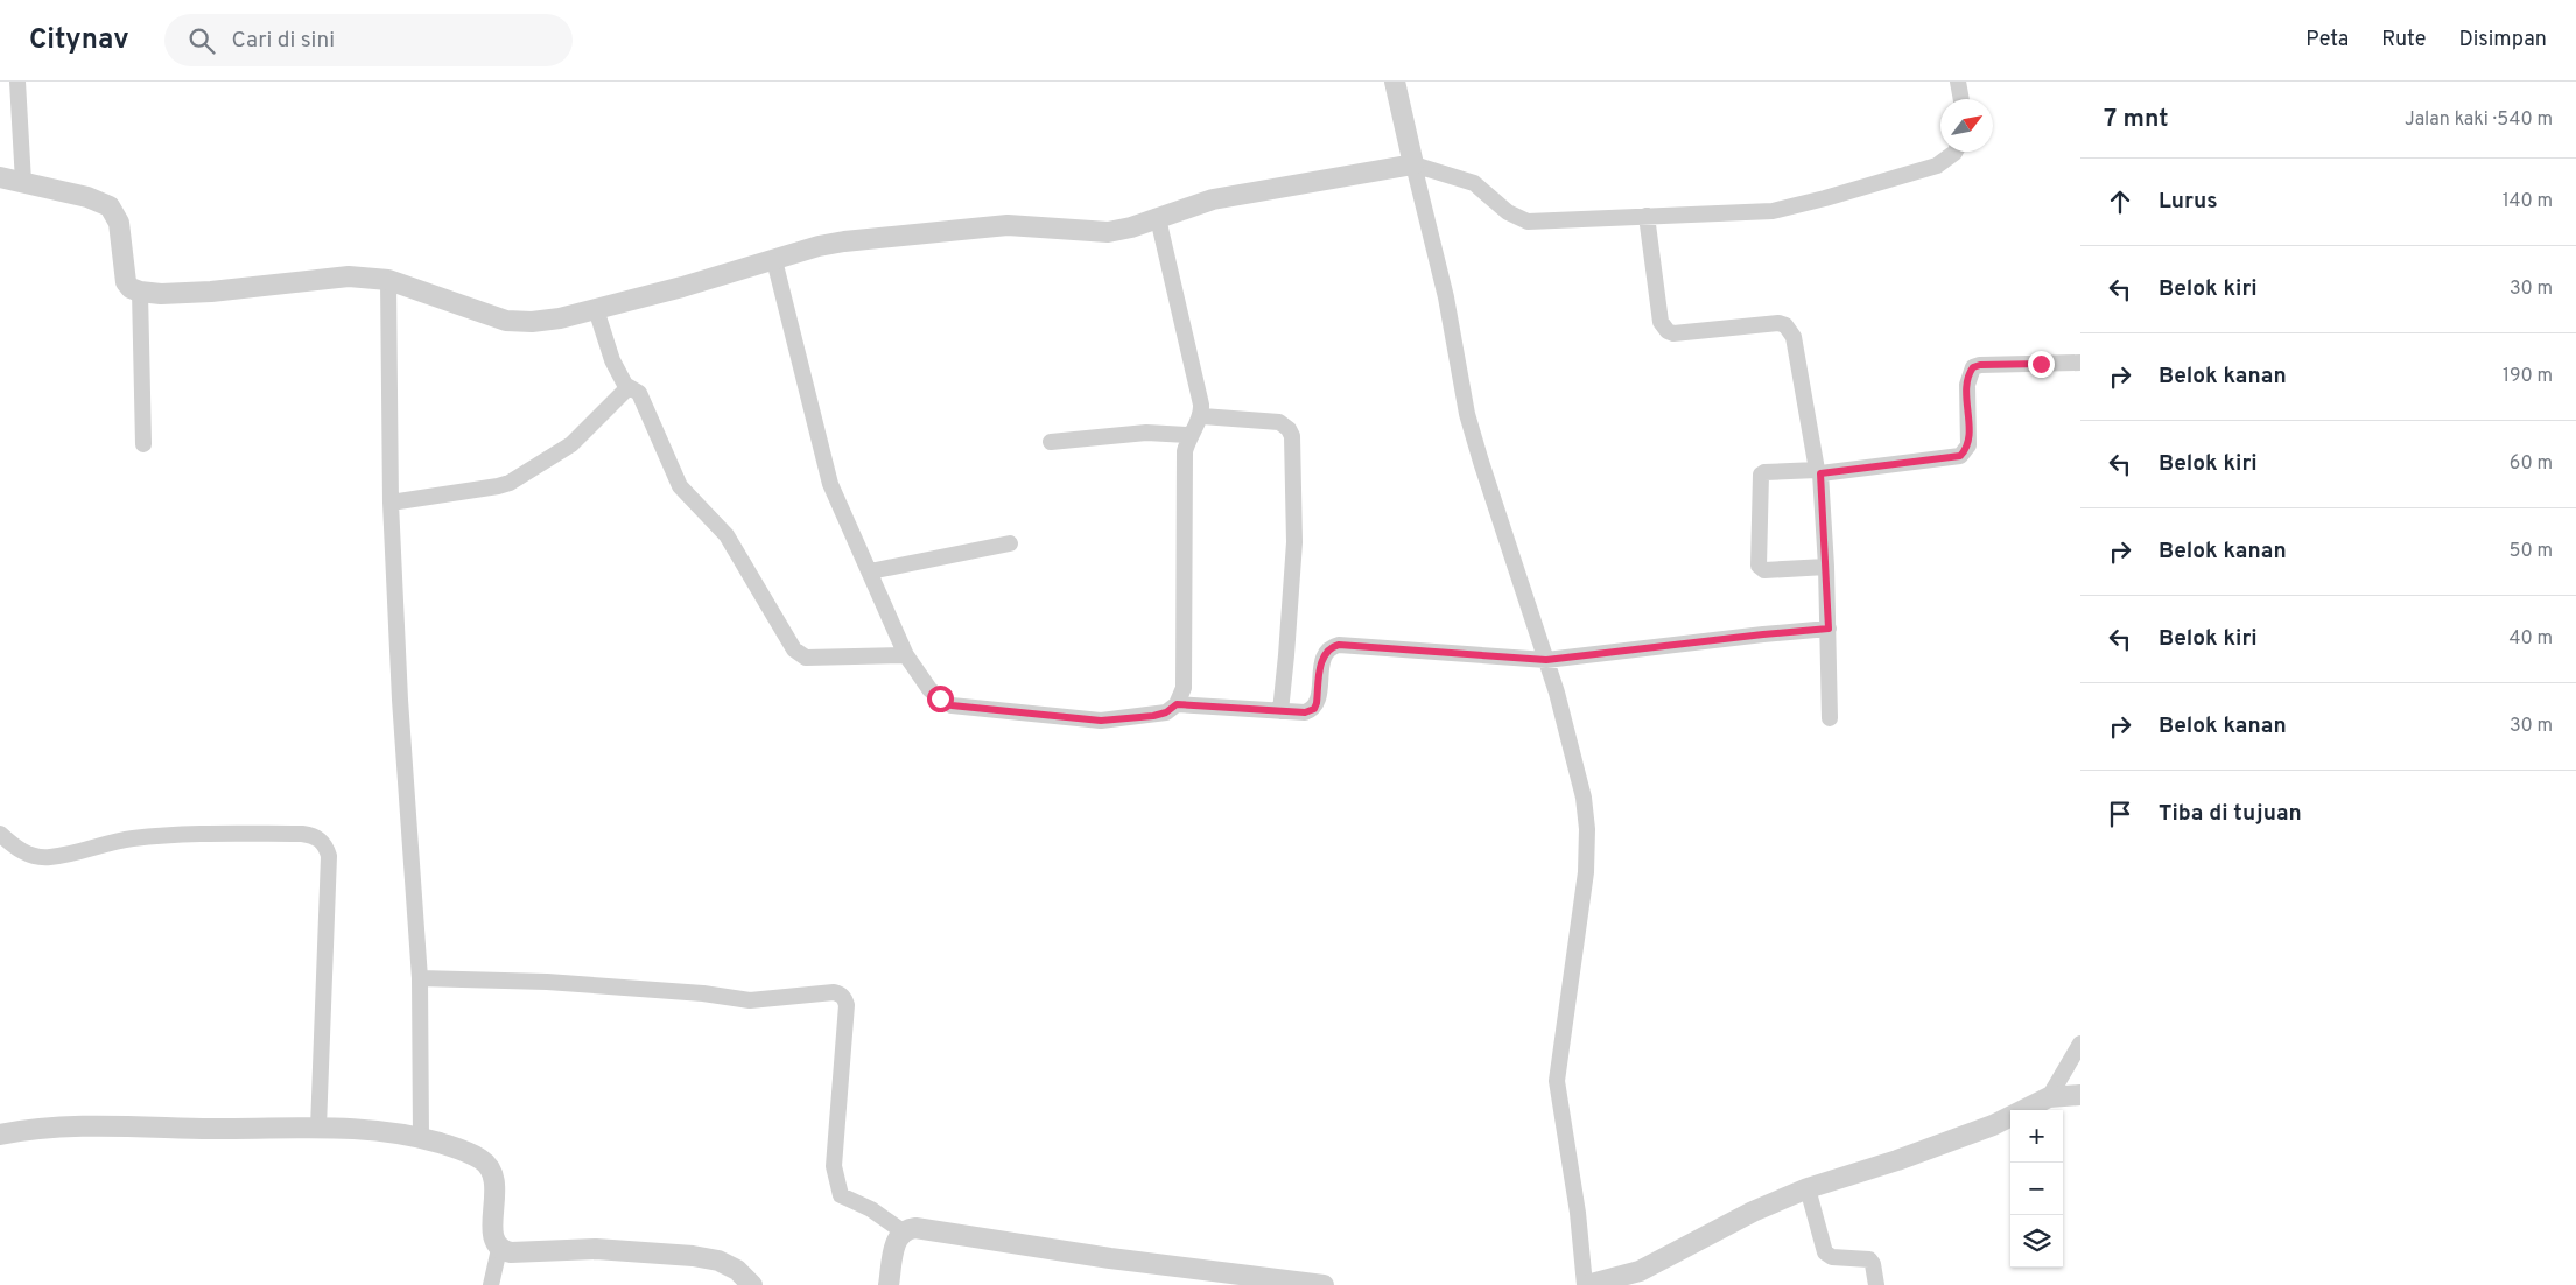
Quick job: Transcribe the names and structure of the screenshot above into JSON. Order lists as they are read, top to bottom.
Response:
{
  "north": "top right",
  "page": {
    "header": "Citynav",
    "search": "Cari di sini",
    "nav": ["Peta", "Rute", "Disimpan"],
    "heading": ["7 mnt", "Jalan kaki · 540 m"],
    "list": [
      ["Lurus", "140 m"],
      ["Belok kiri", "30 m"],
      ["Belok kanan", "190 m"],
      ["Belok kiri", "60 m"],
      ["Belok kanan", "50 m"],
      ["Belok kiri", "40 m"],
      ["Belok kanan", "30 m"],
      "Tiba di tujuan"
    ],
    "map_buttons": ["+", "−"]
  }
}
